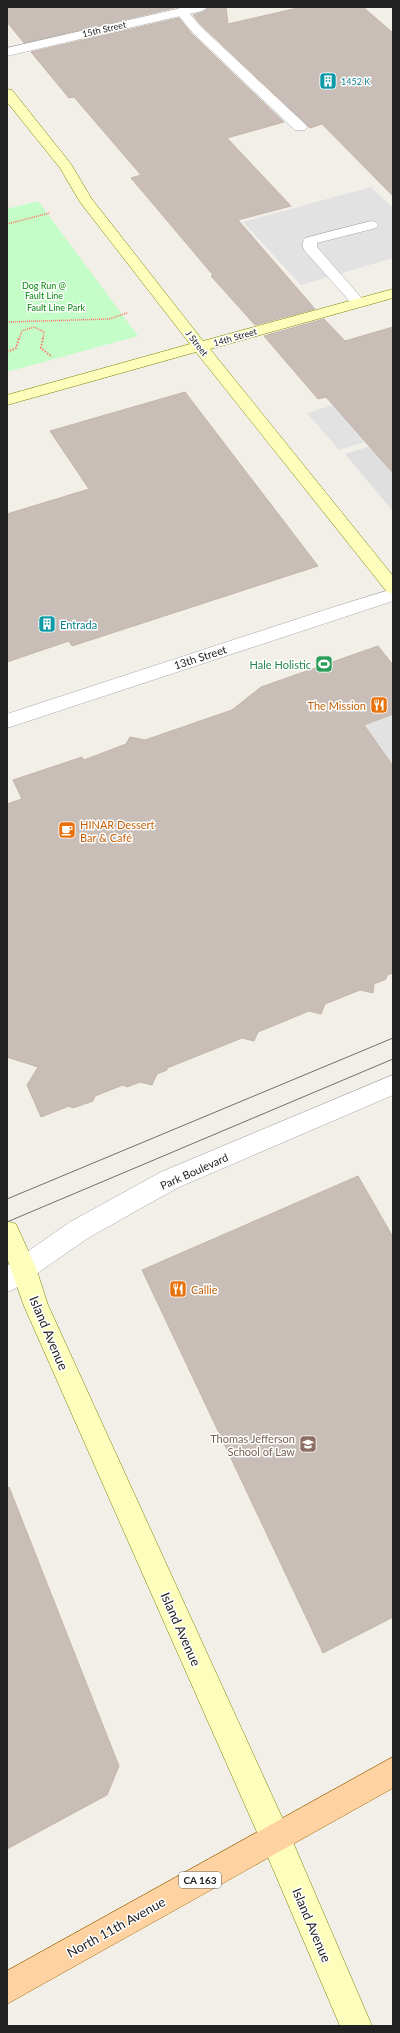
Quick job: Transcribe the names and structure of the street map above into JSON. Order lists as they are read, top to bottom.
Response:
{
  "streets": {
    "main road": [
      "14th Street",
      "J Street",
      "Island Avenue",
      "CA 163",
      "North 11th Avenue"
    ],
    "street": ["15th Street", "13th Street", "Park Boulevard"]
  },
  "crossings": [
    ["14th Street", "J Street"],
    ["Park Boulevard", "Island Avenue"],
    ["Island Avenue", "North 11th Avenue"]
  ],
  "parks": ["Dog Run @ Fault Line", "Fault Line Park"],
  "places": {
    "building": ["1452 K", "Entrada"],
    "sports": ["Hale Holistic"],
    "restaurant": ["The Mission", "Callie"],
    "cafe": ["HINAR Dessert Bar & Café"],
    "school or university": ["Thomas Jefferson School of Law"]
  }
}
